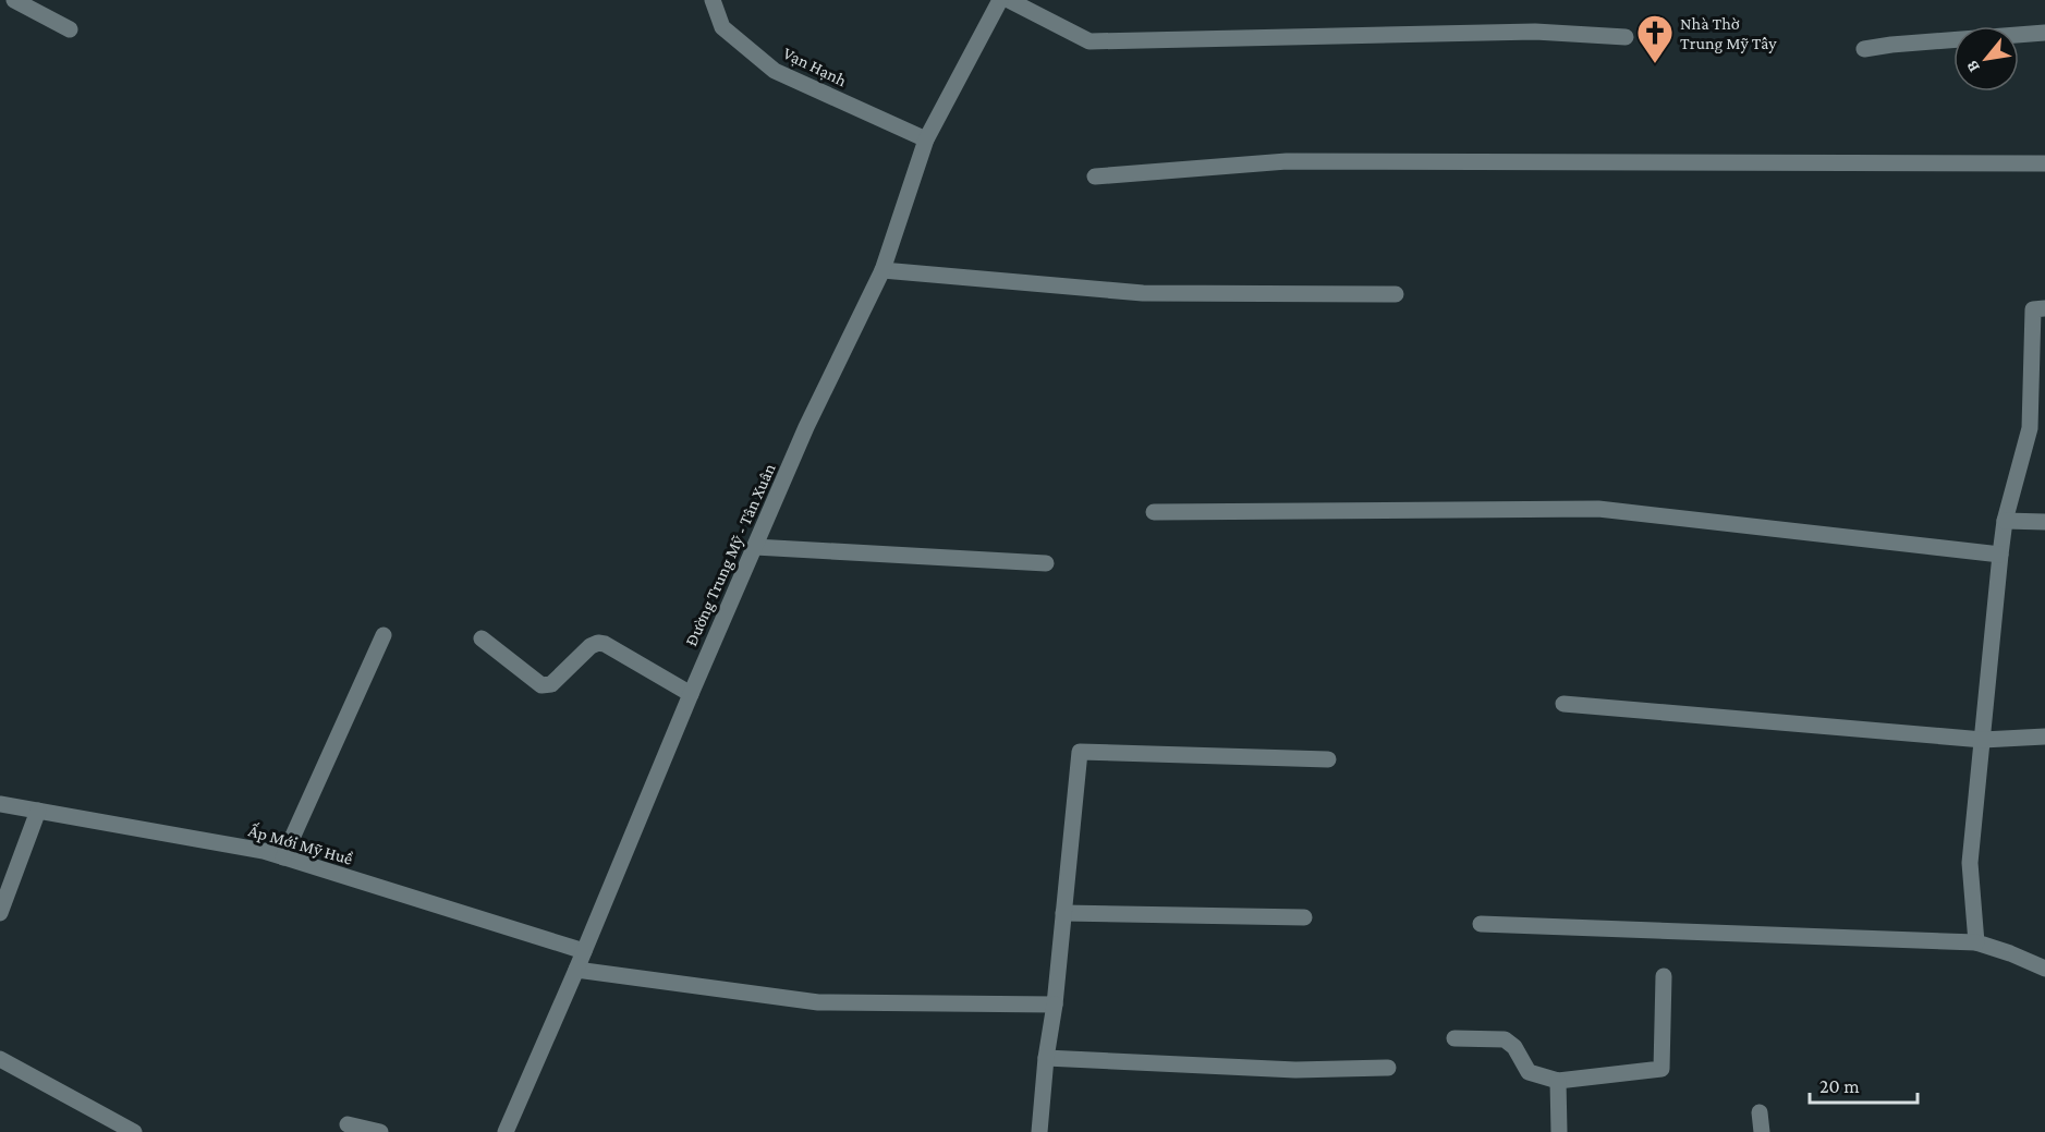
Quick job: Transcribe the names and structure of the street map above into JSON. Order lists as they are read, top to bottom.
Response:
{
  "streets": {
    "street": ["Vạn Hạnh", "Đường Trung Mỹ - Tân Xuân", "Ấp Mới Mỹ Huề"]
  },
  "crossings": [
    ["Vạn Hạnh", "Đường Trung Mỹ - Tân Xuân"],
    ["Đường Trung Mỹ - Tân Xuân", "Ấp Mới Mỹ Huề"]
  ],
  "places": {
    "church": ["Nhà Thờ Trung Mỹ Tây"]
  },
  "scale_bar": "20 m",
  "north": "bottom left"
}
